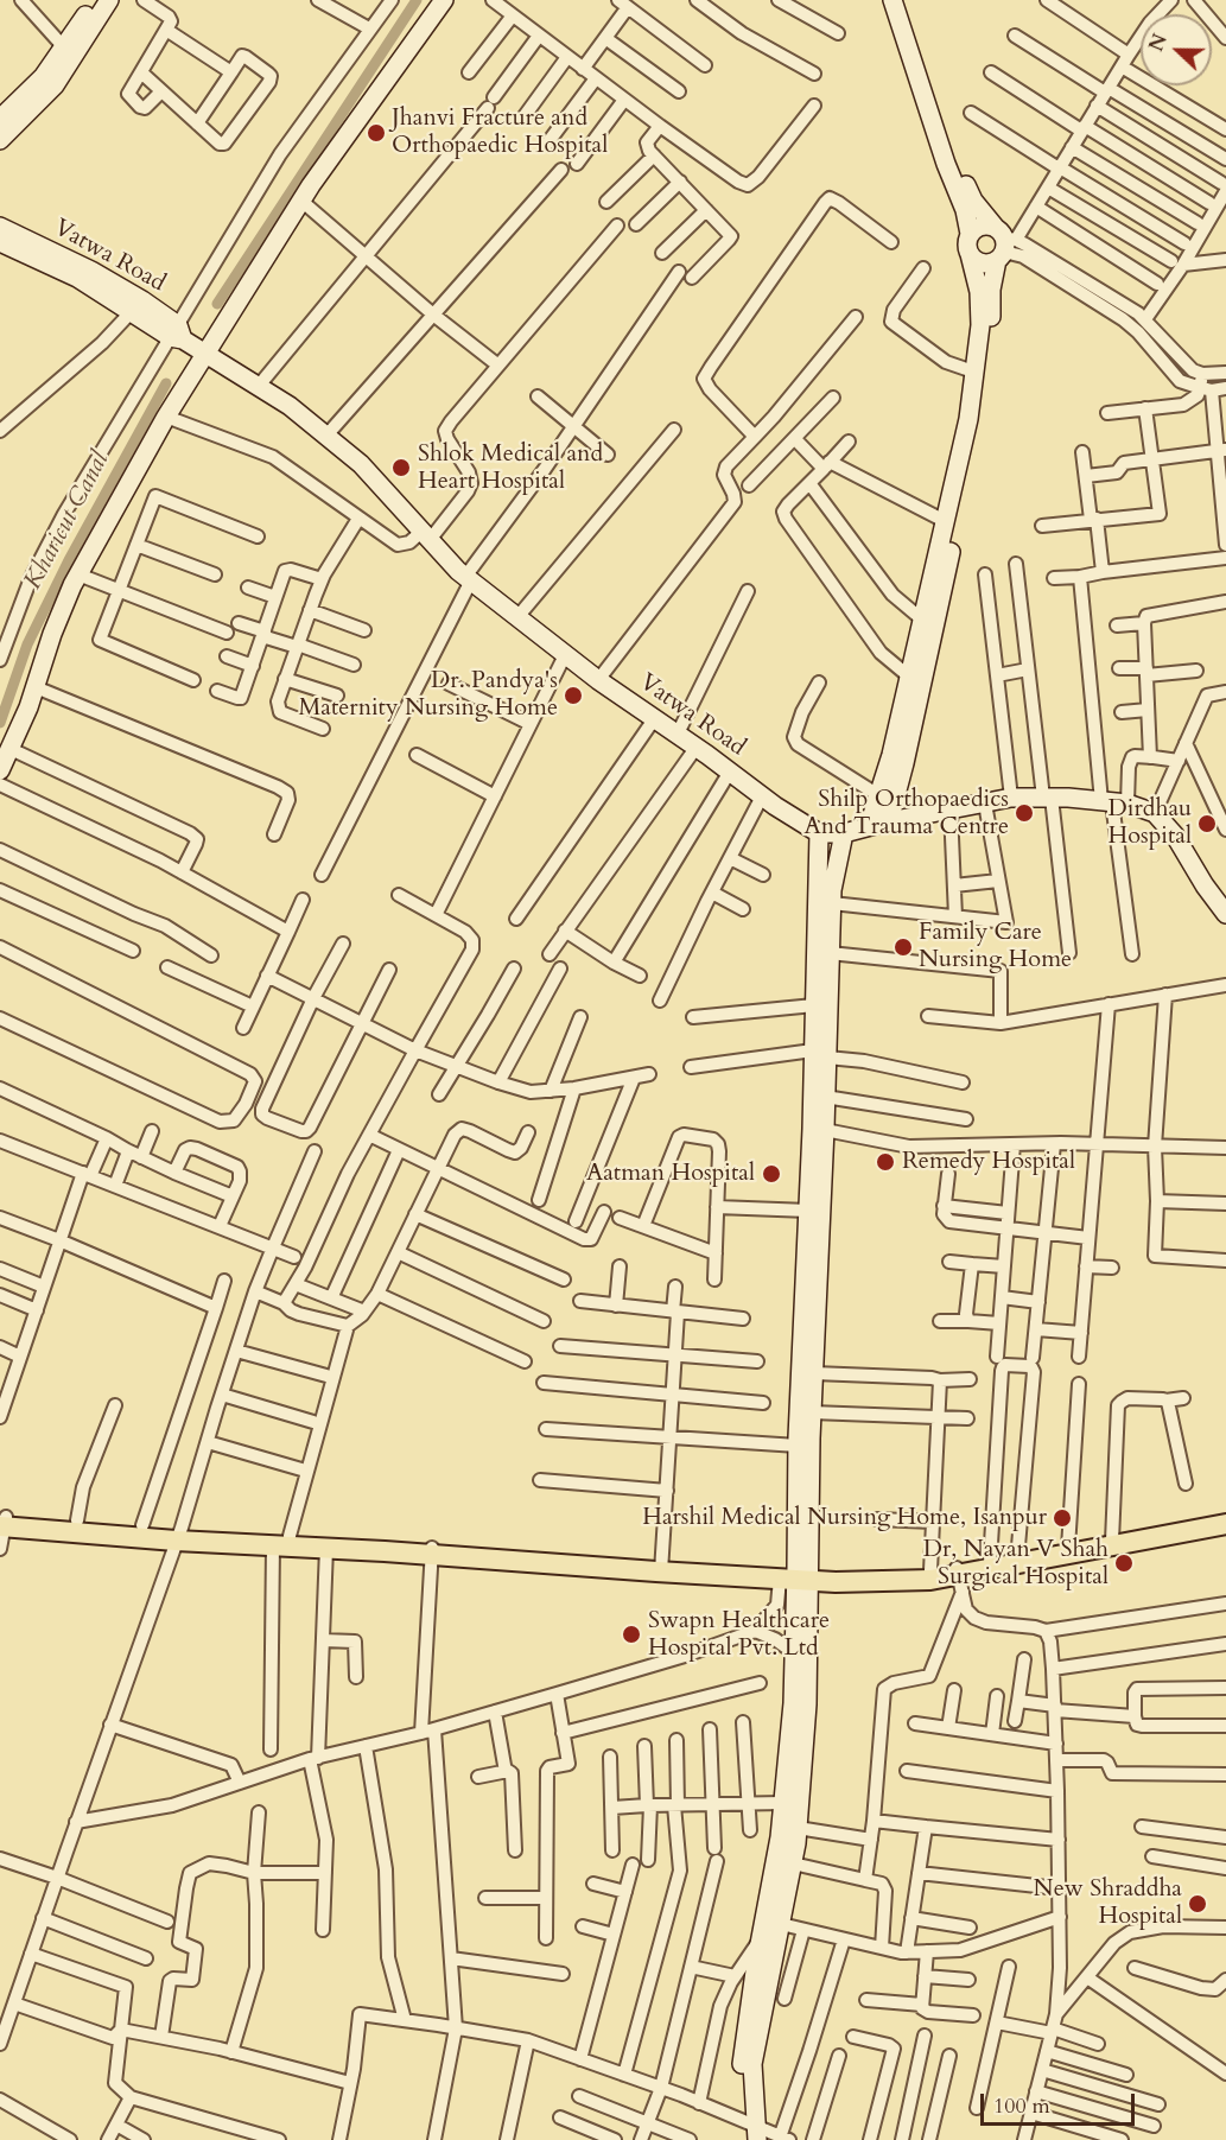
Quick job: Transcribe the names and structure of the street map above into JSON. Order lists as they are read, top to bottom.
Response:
{
  "streets": {
    "street": ["Vatwa Road"]
  },
  "water": ["Kharicut Canal"],
  "places": [
    "Jhanvi Fracture and Orthopaedic Hospital",
    "Shlok Medical and Heart Hospital",
    "Dr. Pandya's Maternity Nursing Home",
    "Shilp Orthopaedics And Trauma Centre",
    "Dirdhau Hospital",
    "Family Care Nursing Home",
    "Remedy Hospital",
    "Aatman Hospital",
    "Harshil Medical Nursing Home, Isanpur",
    "Dr, Nayan V Shah Surgical Hospital",
    "Swapn Healthcare Hospital Pvt. Ltd",
    "New Shraddha Hospital"
  ],
  "scale_bar": "100 m",
  "north": "left"
}
